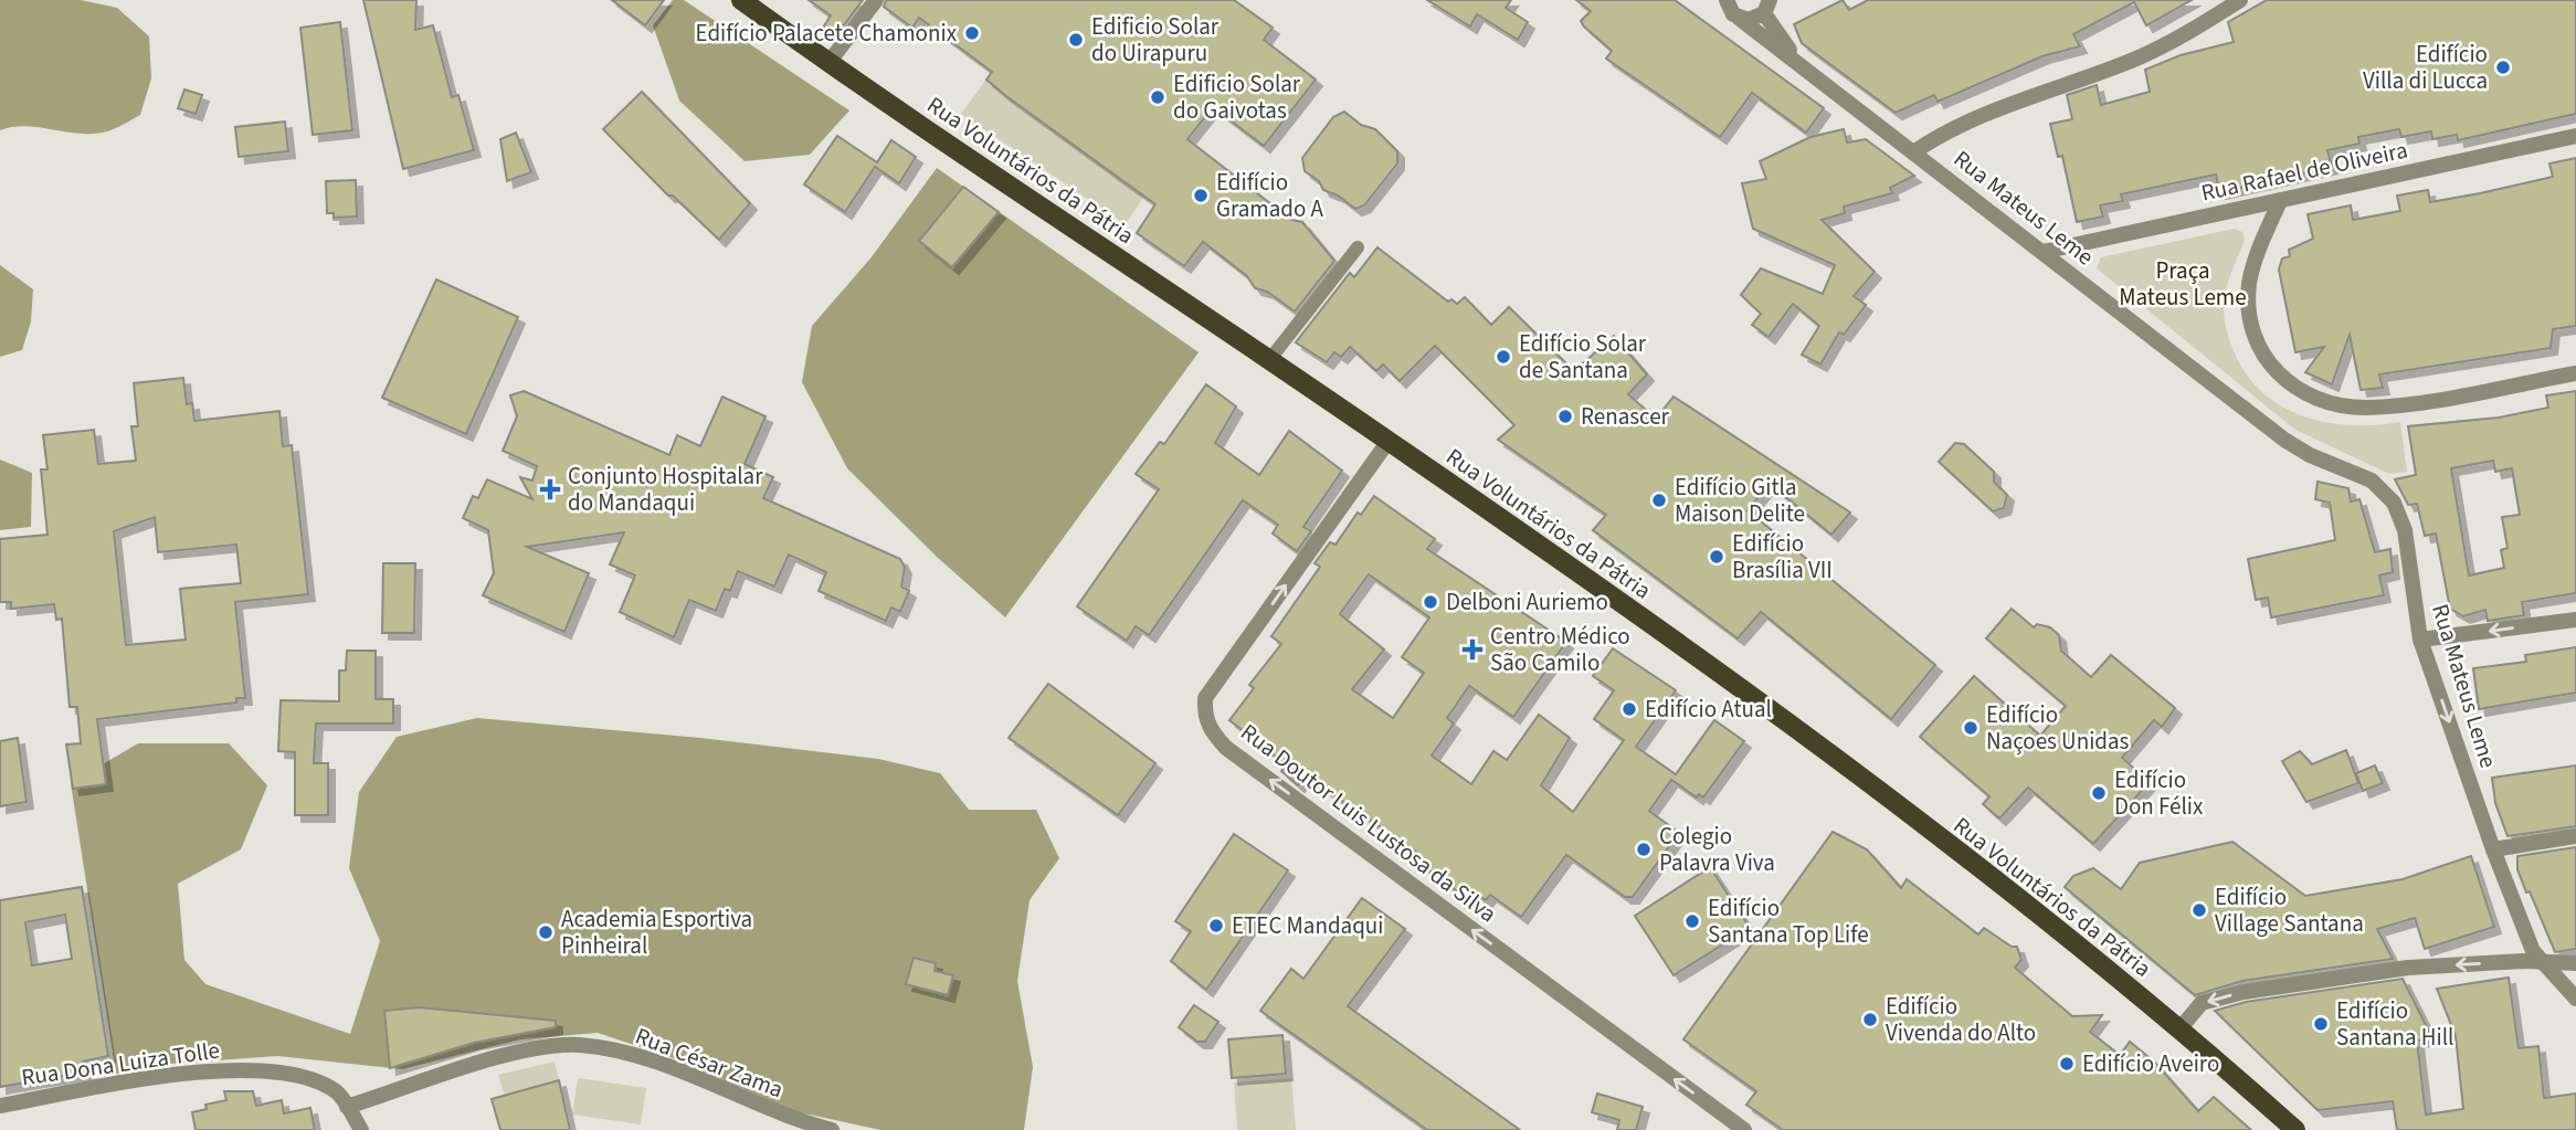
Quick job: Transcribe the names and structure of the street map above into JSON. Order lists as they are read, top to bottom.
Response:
{
  "streets": {
    "main road": ["Rua Voluntários da Pátria"],
    "street": [
      "Rua Rafael de Oliveira",
      "Rua Mateus Leme",
      "Rua Doutor Luis Lustosa da Silva",
      "Rua César Zama",
      "Rua Dona Luiza Tolle"
    ]
  },
  "crossings": [
    ["Rua Voluntários da Pátria", "Rua Doutor Luis Lustosa da Silva"],
    ["Rua Rafael de Oliveira", "Rua Mateus Leme"],
    ["Rua César Zama", "Rua Dona Luiza Tolle"]
  ],
  "parks": ["Praça Mateus Leme"],
  "places": {
    "other": [
      "Edifício Palacete Chamonix",
      "Edificio Solar do Uirapuru",
      "Edifício Villa di Lucca",
      "Edificio Solar do Gaivotas",
      "Edifício Gramado A",
      "Edifício Solar de Santana",
      "Renascer",
      "Edifício Gitla Maison Delite",
      "Edifício Brasília VII",
      "Delboni Auriemo",
      "Edifício Atual",
      "Edifício Naçoes Unidas",
      "Edifício Don Félix",
      "Colegio Palavra Viva",
      "Edifício Village Santana",
      "Edifício Santana Top Life",
      "ETEC Mandaqui",
      "Academia Esportiva Pinheiral",
      "Edifício Vivenda do Alto",
      "Edifício Santana Hill",
      "Edifício Aveiro"
    ],
    "health": ["Conjunto Hospitalar do Mandaqui", "Centro Médico São Camilo"]
  }
}
